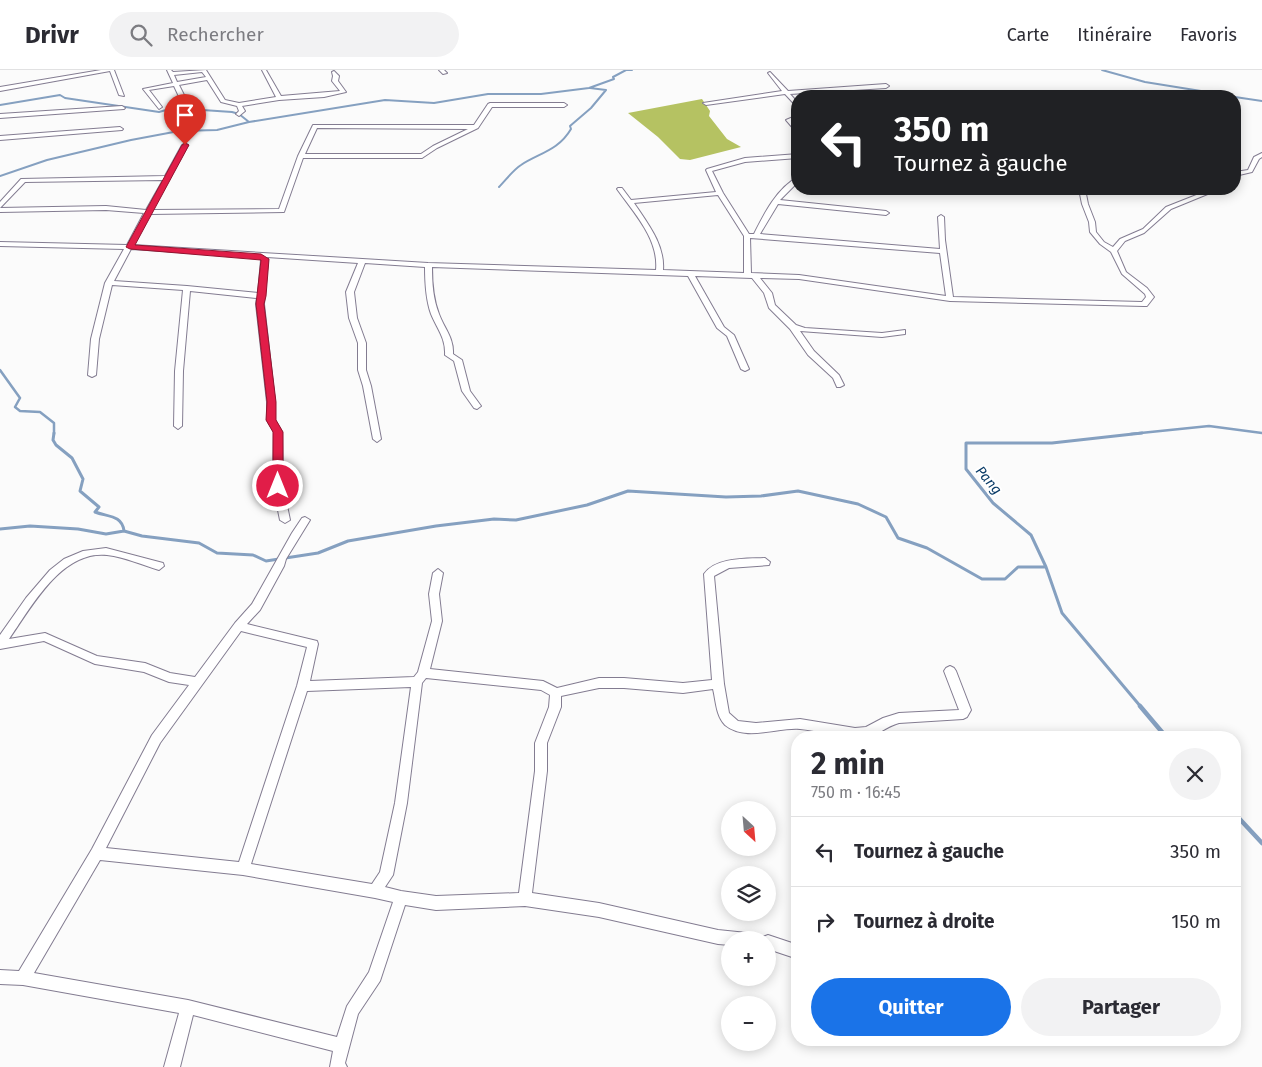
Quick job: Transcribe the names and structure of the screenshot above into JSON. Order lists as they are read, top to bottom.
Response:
{
  "water": ["Pang"],
  "north": "bottom right",
  "page": {
    "header": "Drivr",
    "search": "Rechercher",
    "nav": ["Carte", "Itinéraire", "Favoris"],
    "turn": ["350 m", "Tournez à gauche"],
    "heading": ["2 min", "750 m · 16:45"],
    "map_buttons": ["+", "−"],
    "list": [
      {
        "name": "Tournez à gauche",
        "value": "350 m"
      },
      {
        "name": "Tournez à droite",
        "value": "150 m"
      }
    ],
    "buttons": ["Quitter", "Partager"]
  }
}
